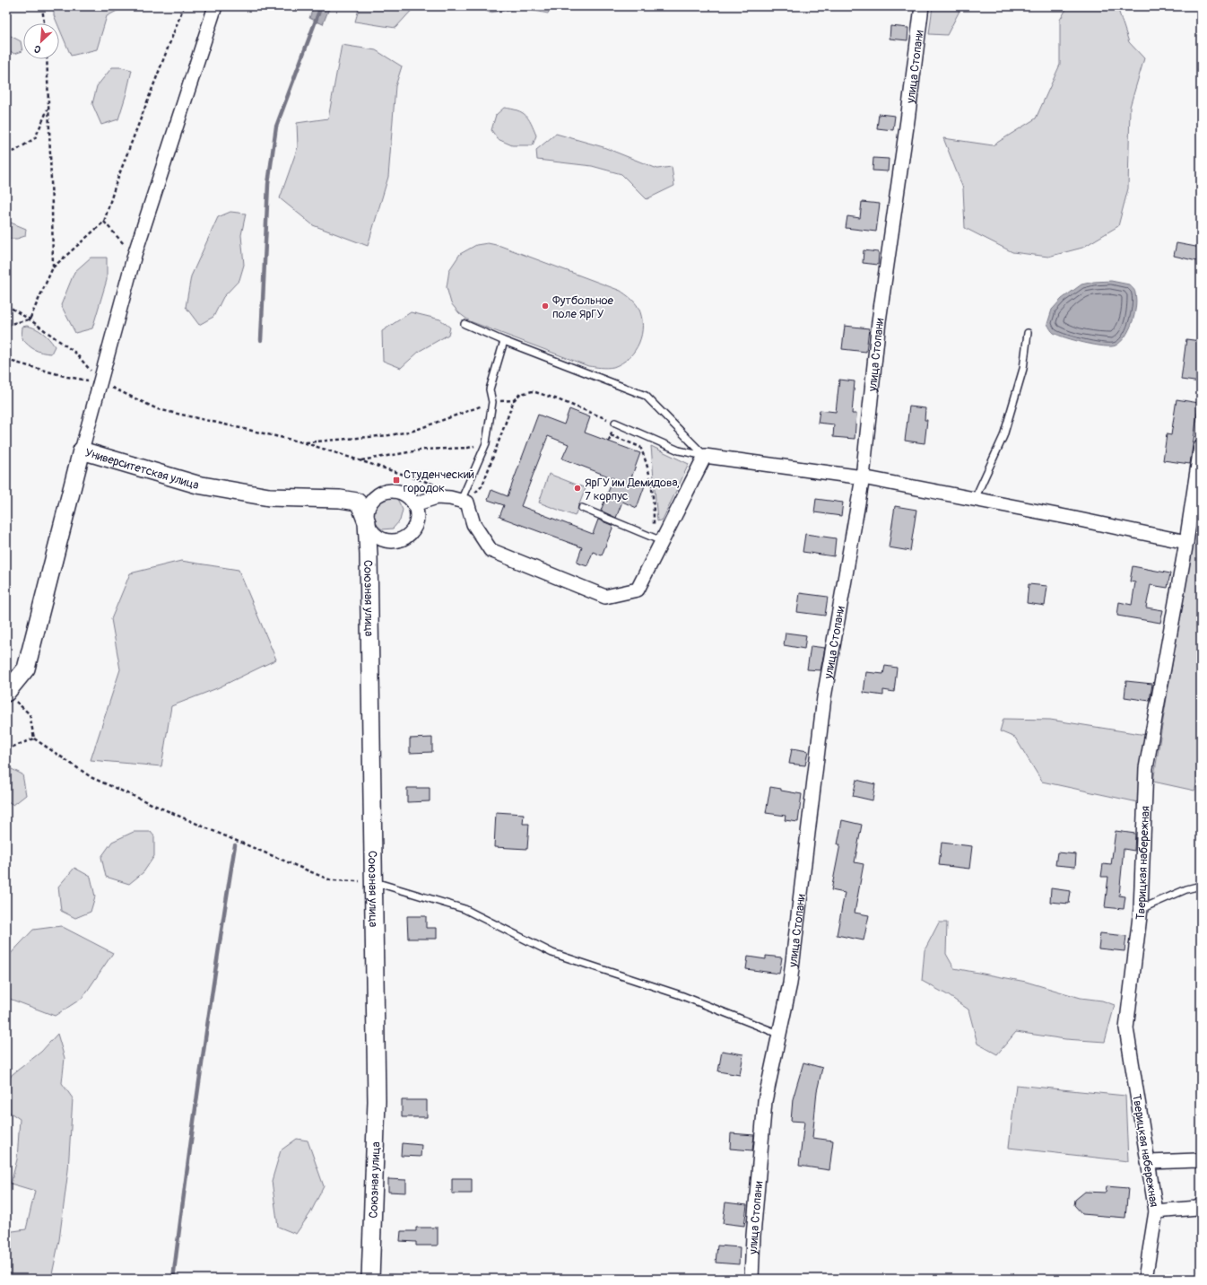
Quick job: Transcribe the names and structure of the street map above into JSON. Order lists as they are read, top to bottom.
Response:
{
  "streets": {
    "street": [
      "улица Стопани",
      "Университетская улица",
      "Союзная улица",
      "Тверицкая набережная"
    ]
  },
  "crossings": [
    ["Университетская улица", "Союзная улица"]
  ],
  "places": {
    "other": ["Футбольное поле ЯрГУ", "ЯрГУ им Демидова, 7 корпус"],
    "transit": ["Студенческий городок"]
  },
  "north": "bottom left"
}
